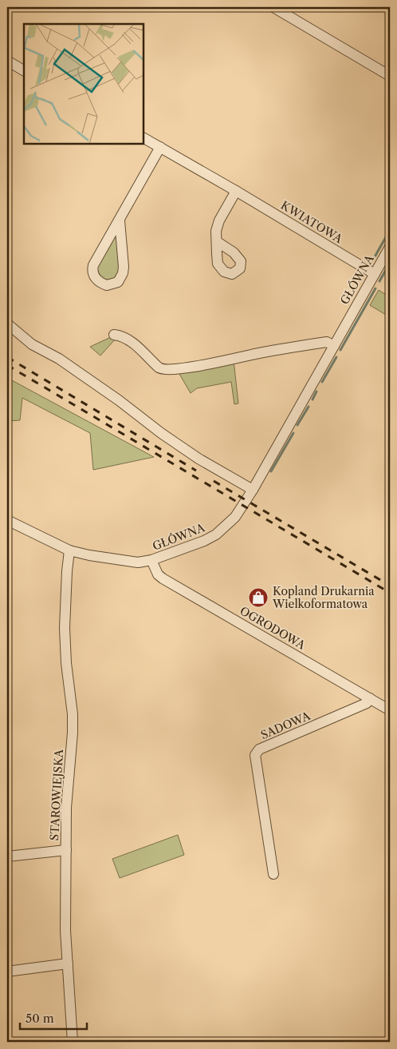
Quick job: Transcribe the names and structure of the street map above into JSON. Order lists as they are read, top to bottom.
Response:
{
  "streets": {
    "street": [
      "KWIATOWA",
      "GŁÓWNA",
      "OGRODOWA",
      "SADOWA",
      "STAROWIEJSKA"
    ]
  },
  "crossings": [
    ["KWIATOWA", "GŁÓWNA"],
    ["GŁÓWNA", "OGRODOWA"],
    ["GŁÓWNA", "STAROWIEJSKA"],
    ["OGRODOWA", "SADOWA"]
  ],
  "places": {
    "shop": ["Kopland Drukarnia Wielkoformatowa"]
  },
  "scale_bar": "50 m"
}
